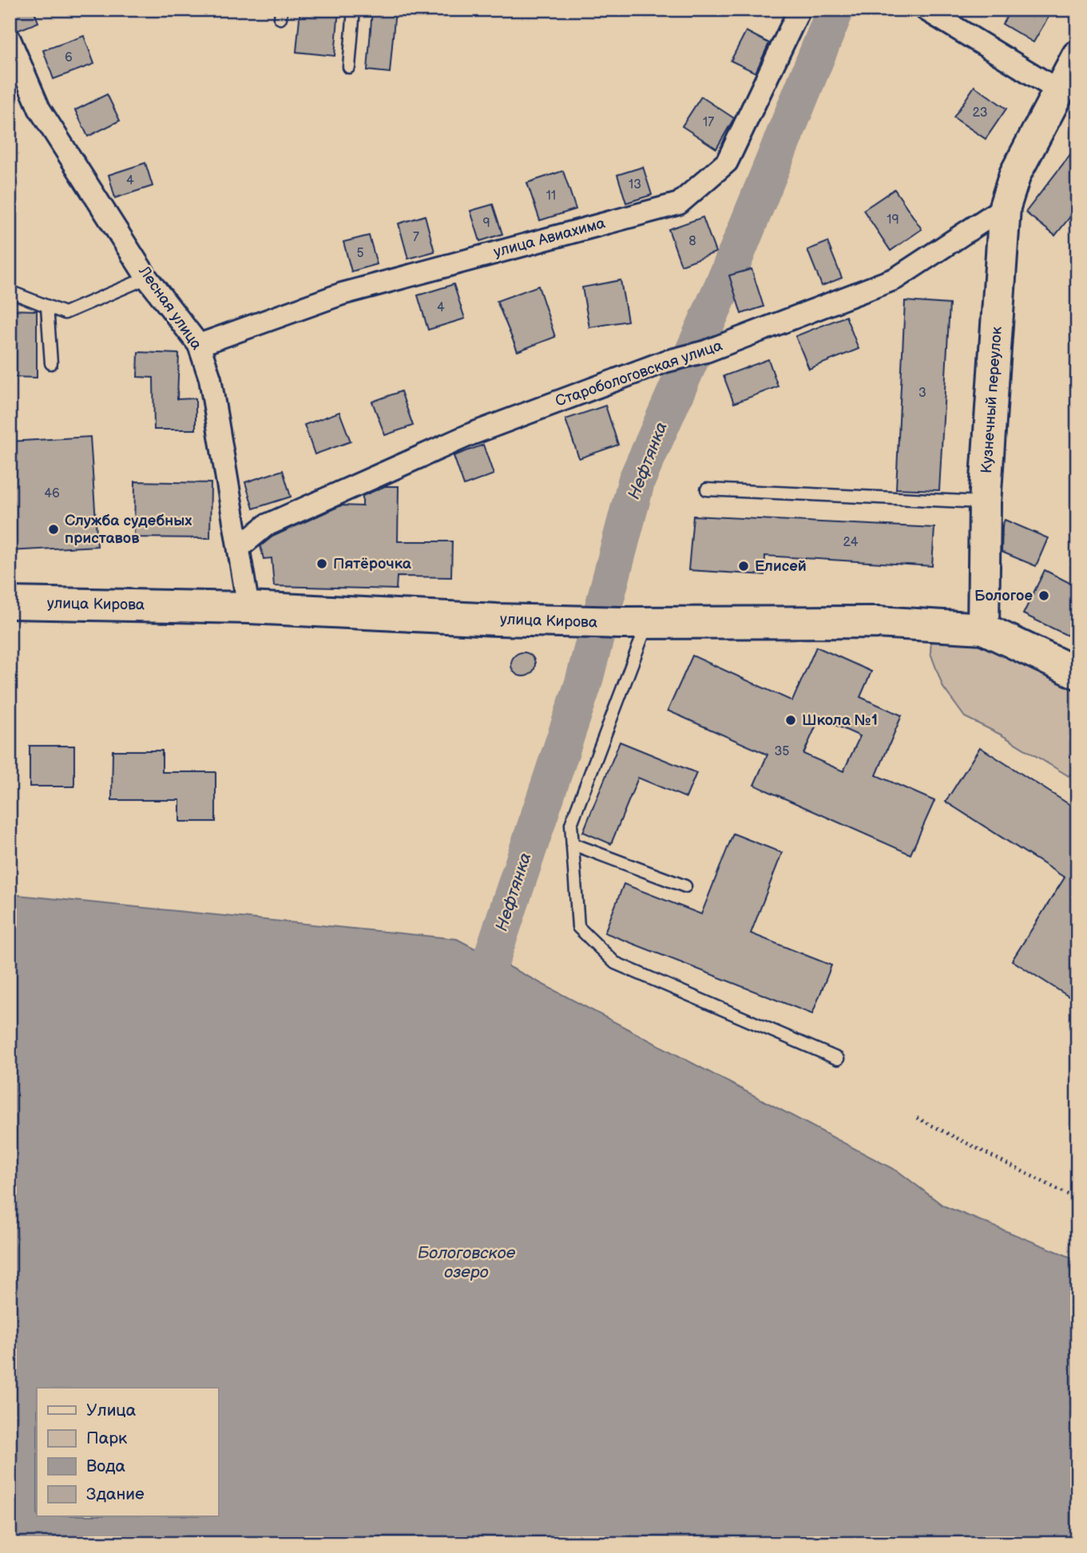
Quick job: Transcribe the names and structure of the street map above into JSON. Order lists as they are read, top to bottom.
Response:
{
  "streets": {
    "main road": ["Кузнечный переулок", "улица Кирова"],
    "street": ["улица Авиахима", "Лесная улица", "Старобологовская улица"]
  },
  "crossings": [
    ["улица Авиахима", "Лесная улица"],
    ["Лесная улица", "Старобологовская улица"],
    ["Лесная улица", "улица Кирова"],
    ["Старобологовская улица", "Кузнечный переулок"],
    ["Кузнечный переулок", "улица Кирова"]
  ],
  "water": ["Нефтянка", "Бологовское озеро"],
  "places": [
    "Служба судебных приставов",
    "Пятёрочка",
    "Елисей",
    "Бологое",
    "Школа №1"
  ],
  "house_numbers": [
    "6",
    "23",
    "17",
    "4",
    "13",
    "11",
    "19",
    "9",
    "7",
    "8",
    "5",
    "4",
    "3",
    "46",
    "24",
    "35"
  ],
  "legend": [
    "Улица",
    "Парк",
    "Вода",
    "Здание"
  ]
}
